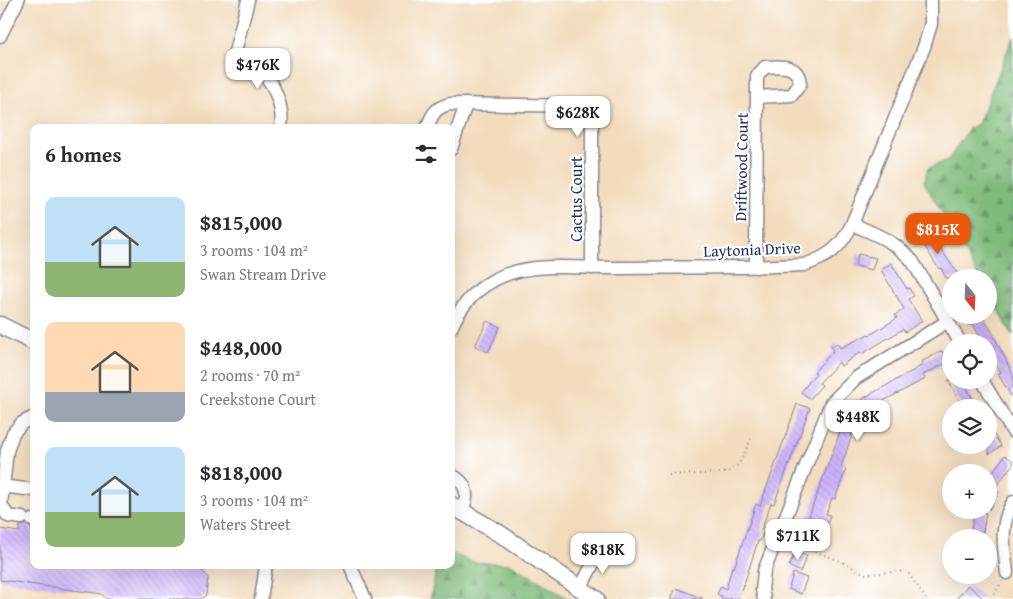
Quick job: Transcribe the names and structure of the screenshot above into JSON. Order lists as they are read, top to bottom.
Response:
{
  "streets": {
    "street": ["Driftwood Court", "Cactus Court", "Laytonia Drive"]
  },
  "crossings": [
    ["Driftwood Court", "Laytonia Drive"],
    ["Cactus Court", "Laytonia Drive"]
  ],
  "north": "bottom",
  "page": {
    "price": [
      "$476K",
      "$628K",
      "$815K",
      "$448K",
      "$711K",
      "$818K"
    ],
    "heading": "6 homes",
    "list": [
      {
        "name": "$815,000",
        "note": "3 rooms · 104 m² · Swan Stream Drive"
      },
      {
        "name": "$448,000",
        "note": "2 rooms · 70 m² · Creekstone Court"
      },
      {
        "name": "$818,000",
        "note": "3 rooms · 104 m² · Waters Street"
      }
    ],
    "map_buttons": ["+", "−"]
  }
}
